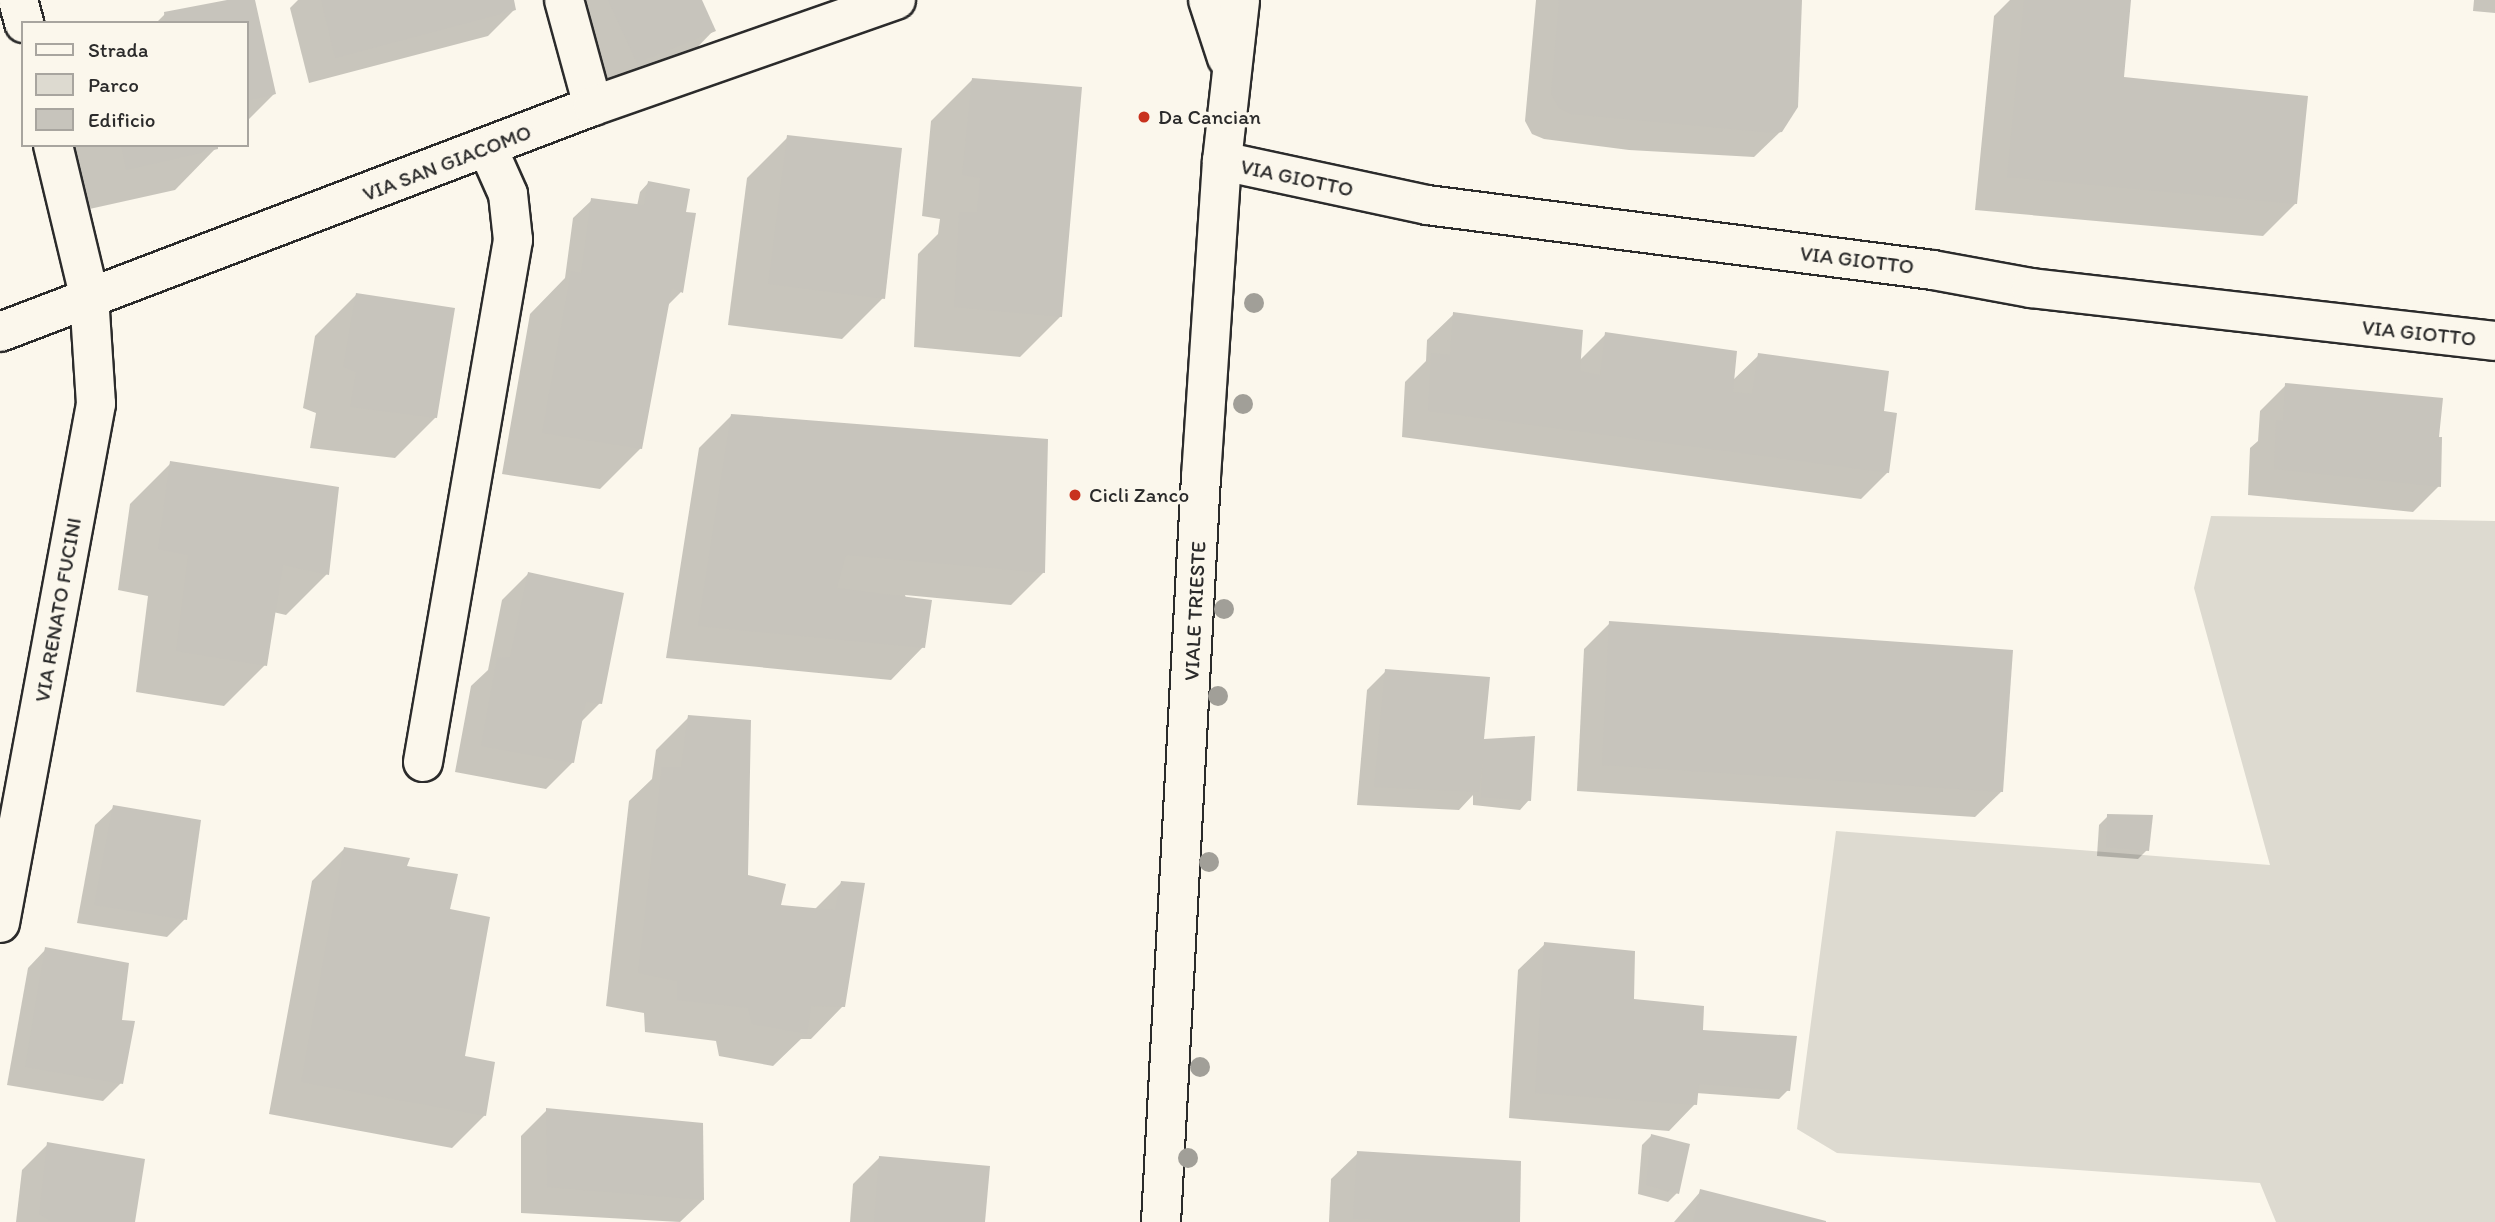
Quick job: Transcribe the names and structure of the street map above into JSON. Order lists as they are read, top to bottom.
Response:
{
  "streets": {
    "street": [
      "VIA SAN GIACOMO",
      "VIA GIOTTO",
      "VIA RENATO FUCINI",
      "VIALE TRIESTE"
    ]
  },
  "crossings": [
    ["VIA SAN GIACOMO", "VIA RENATO FUCINI"],
    ["VIA GIOTTO", "VIALE TRIESTE"]
  ],
  "places": ["Da Cancian", "Cicli Zanco"],
  "legend": ["Strada", "Parco", "Edificio"]
}
